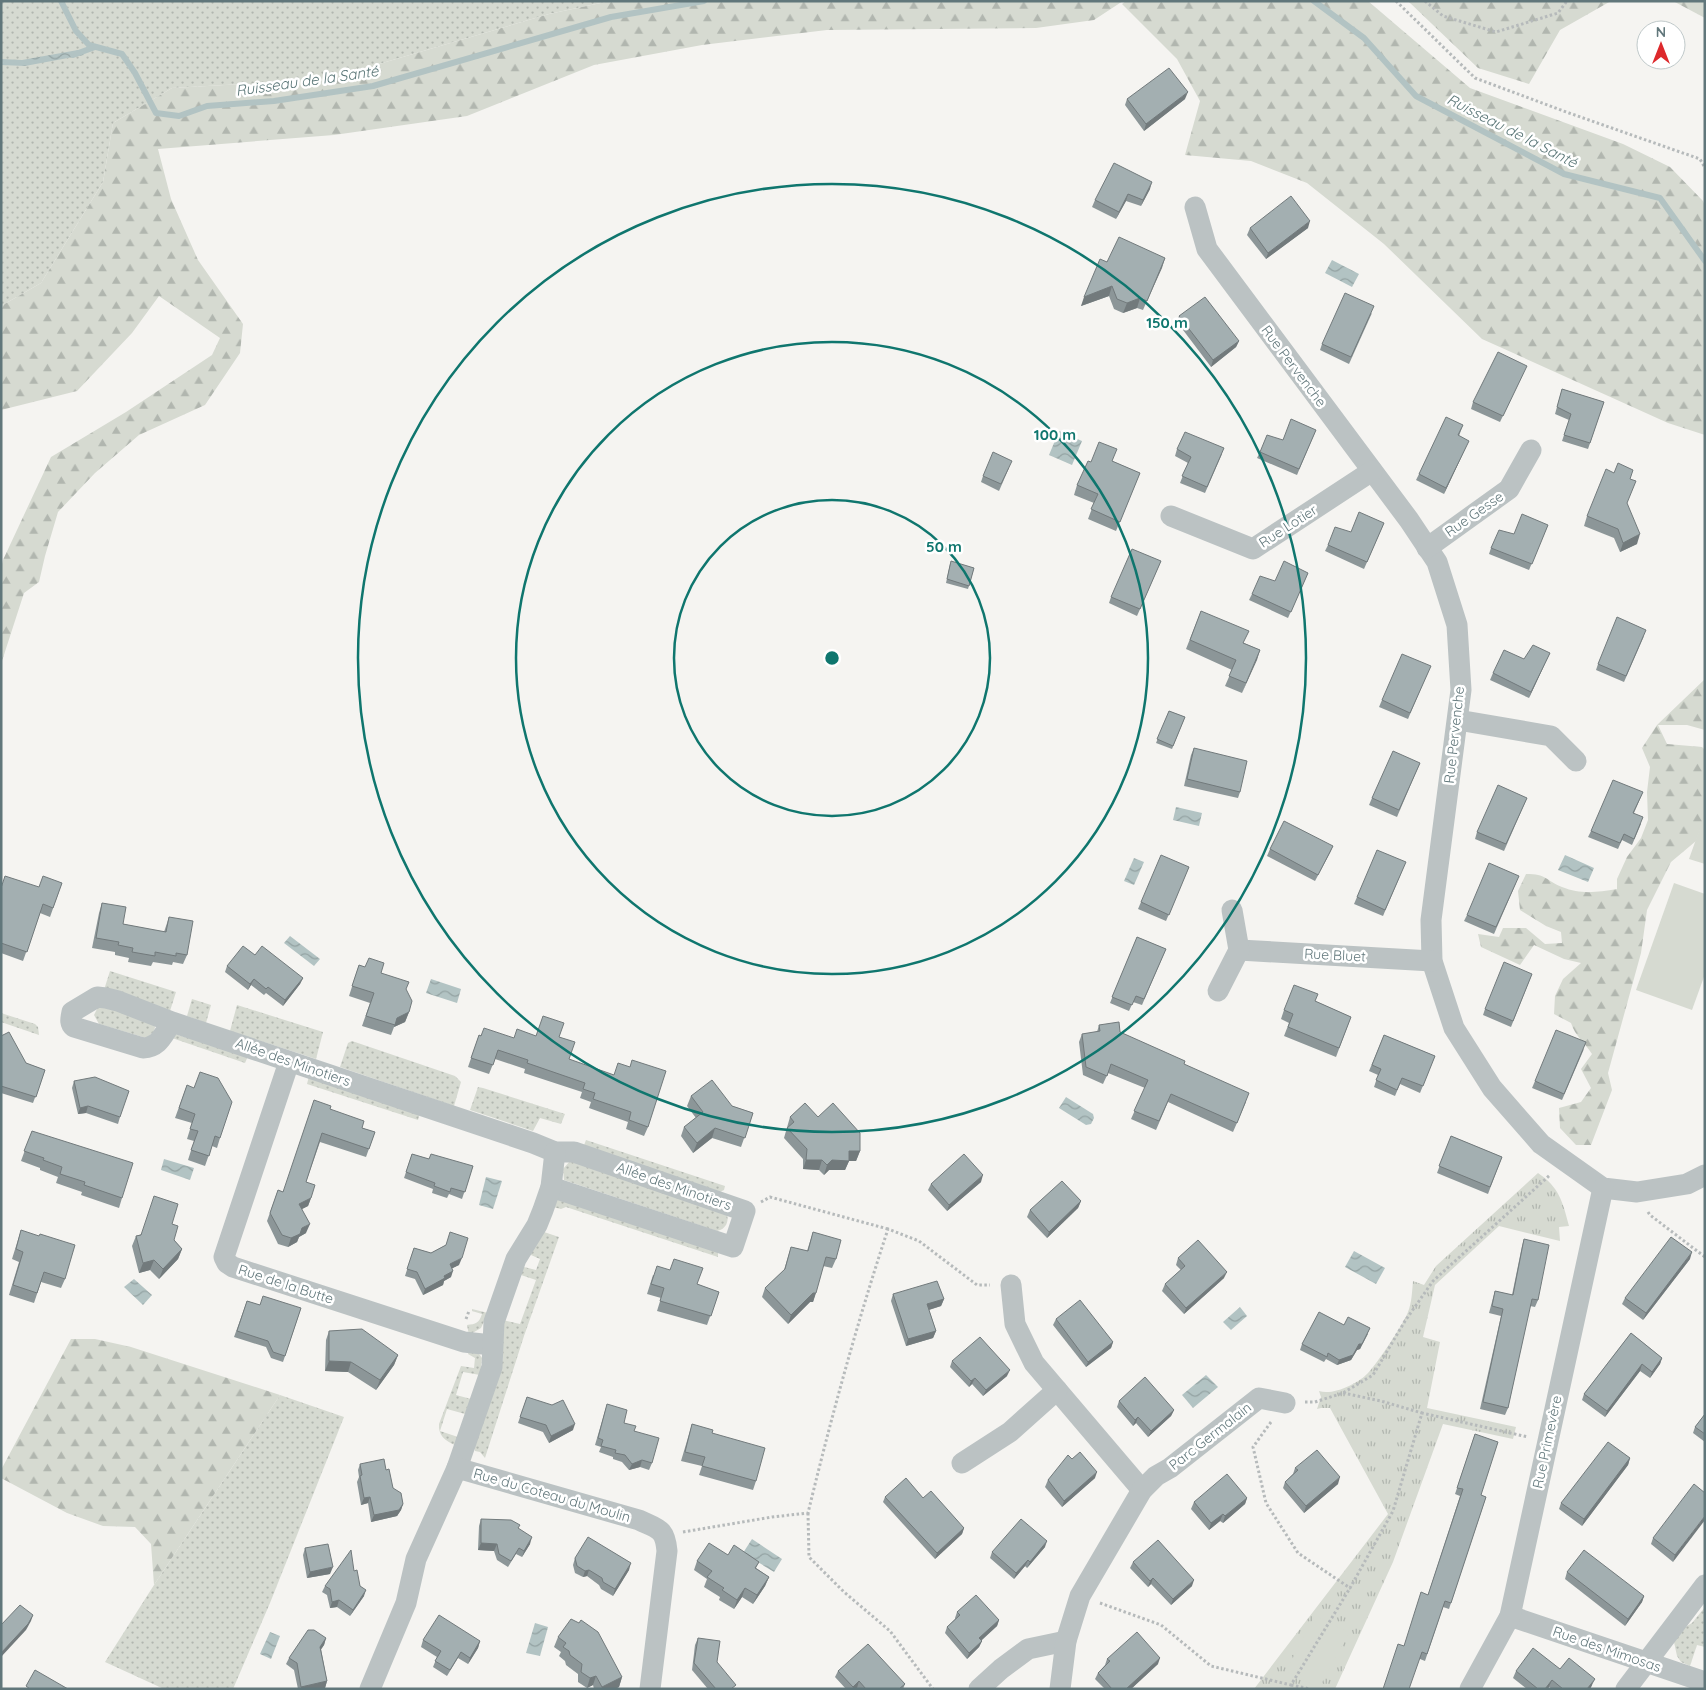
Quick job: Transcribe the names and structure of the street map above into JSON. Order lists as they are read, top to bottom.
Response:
{
  "streets": {
    "street": [
      "Rue Pervenche",
      "Rue Gesse",
      "Rue Lotier",
      "Rue Bluet",
      "Allée des Minotiers",
      "Rue de la Butte",
      "Parc Germalain",
      "Rue Primevère",
      "Rue du Coteau du Moulin",
      "Rue des Mimosas"
    ]
  },
  "crossings": [
    ["Rue Pervenche", "Rue Gesse"],
    ["Rue Pervenche", "Rue Lotier"],
    ["Rue Pervenche", "Rue Bluet"],
    ["Rue Pervenche", "Rue Primevère"],
    ["Allée des Minotiers", "Rue de la Butte"],
    ["Rue Primevère", "Rue des Mimosas"]
  ],
  "water": ["Ruisseau de la Santé"],
  "north": "top",
  "rings": ["150 m", "100 m", "50 m"]
}
